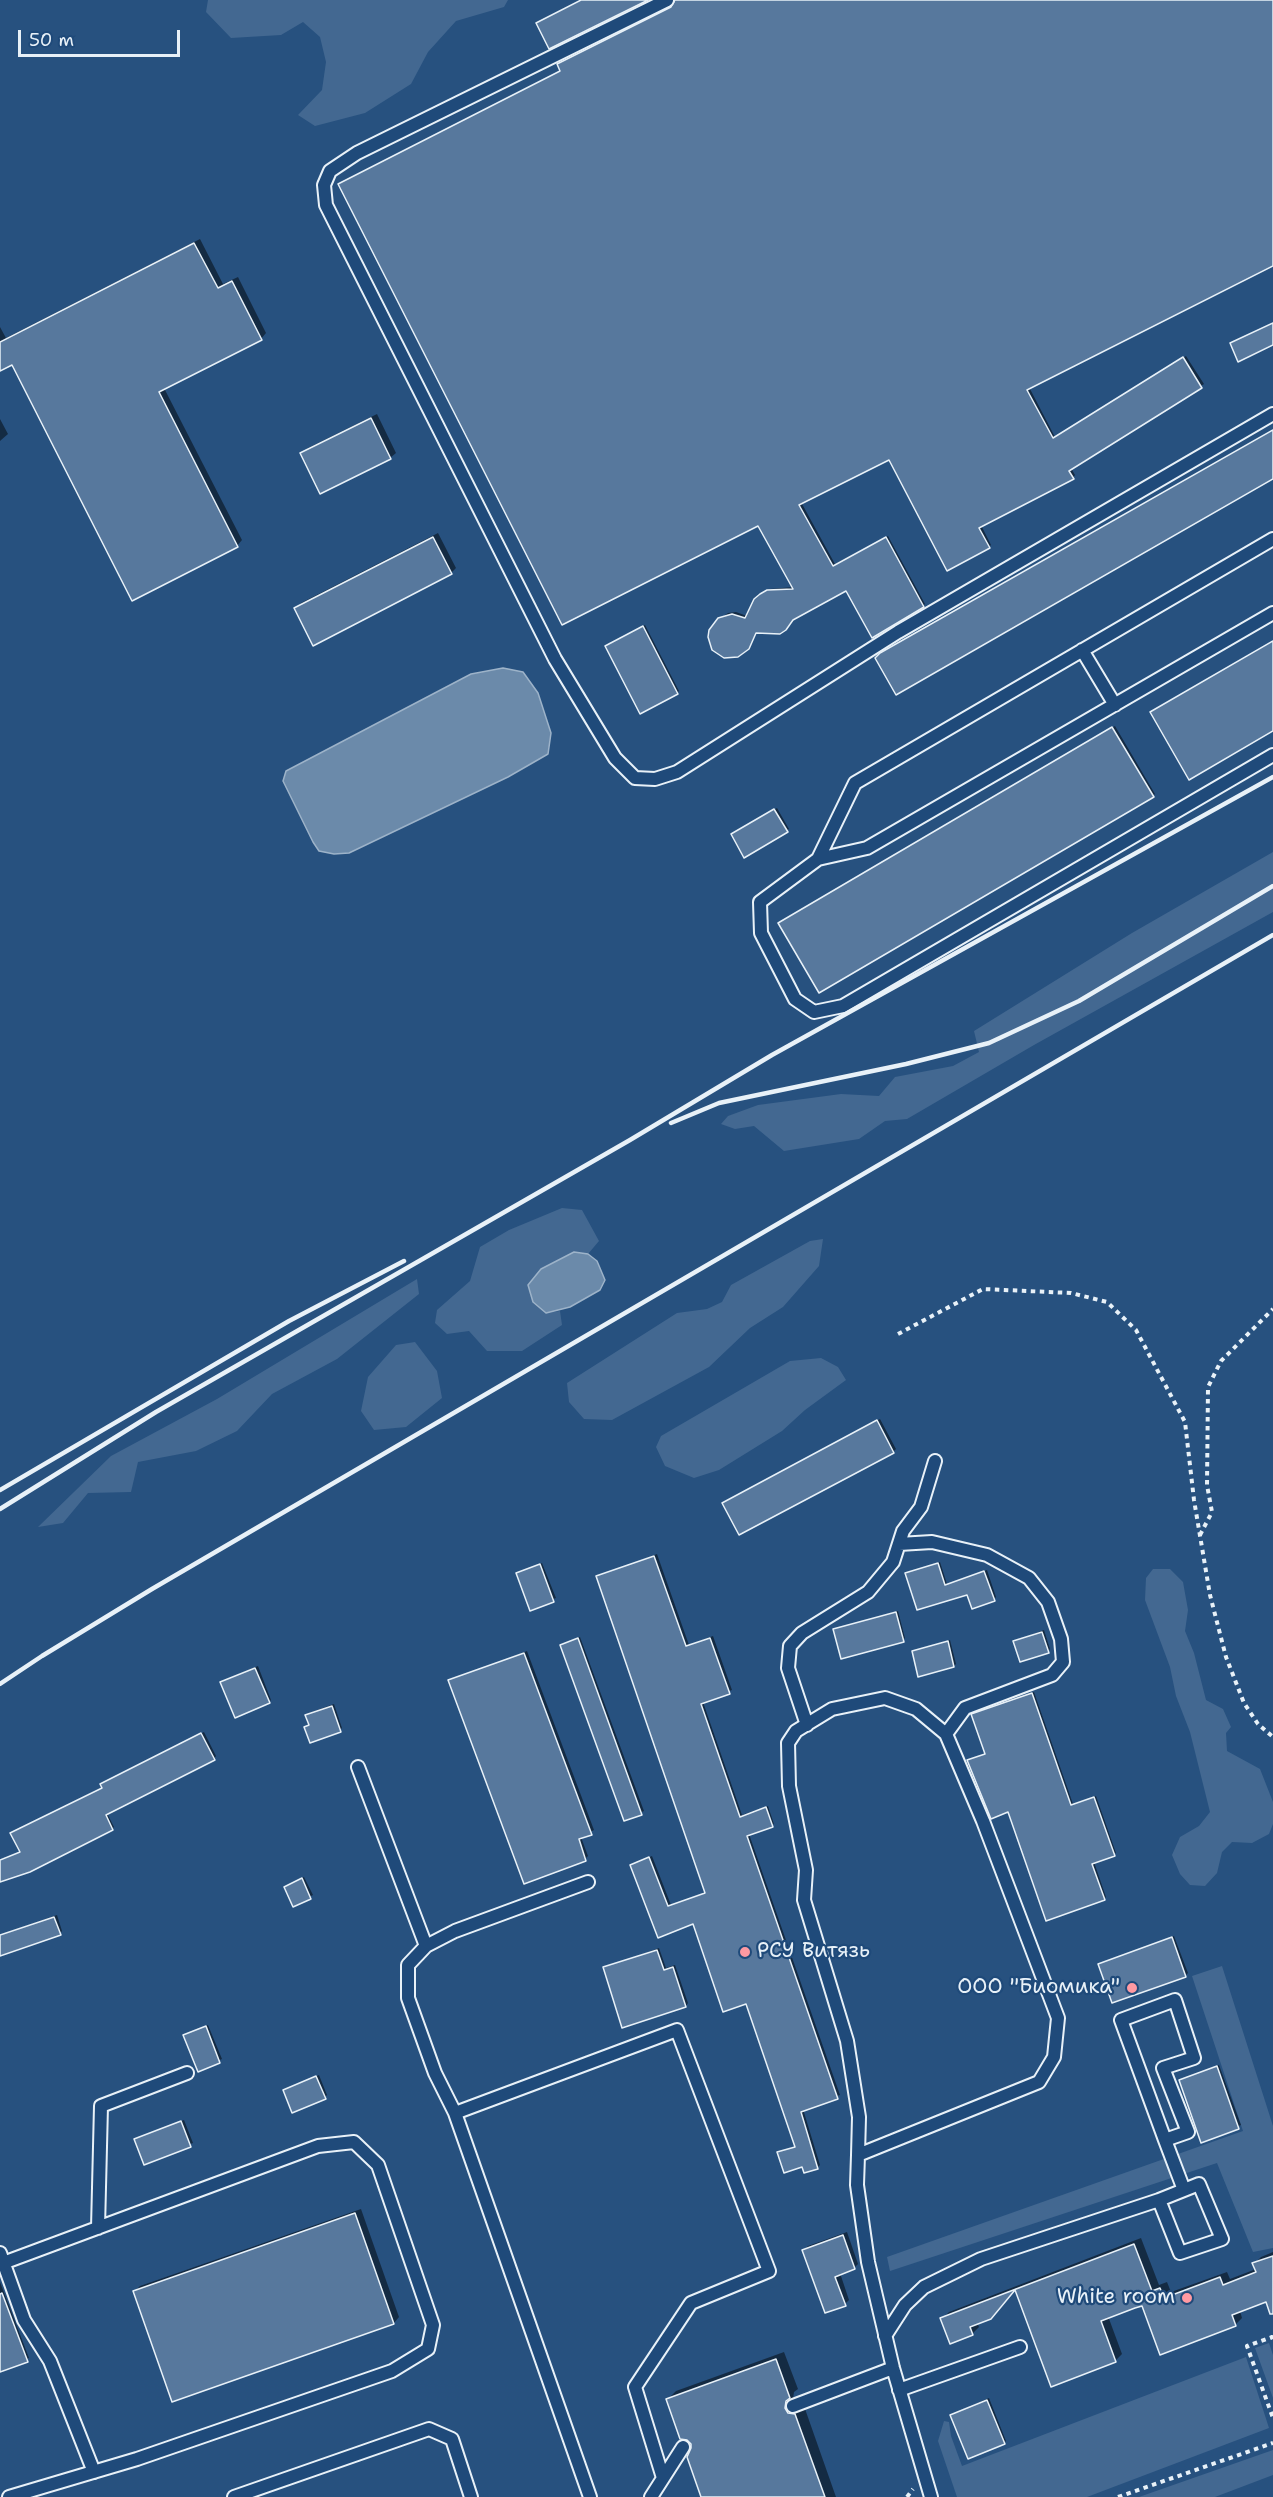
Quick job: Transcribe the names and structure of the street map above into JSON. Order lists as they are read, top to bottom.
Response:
{
  "places": ["РСУ Витязь", "ООО \"Биомика\"", "White room"],
  "scale_bar": "50 m"
}
